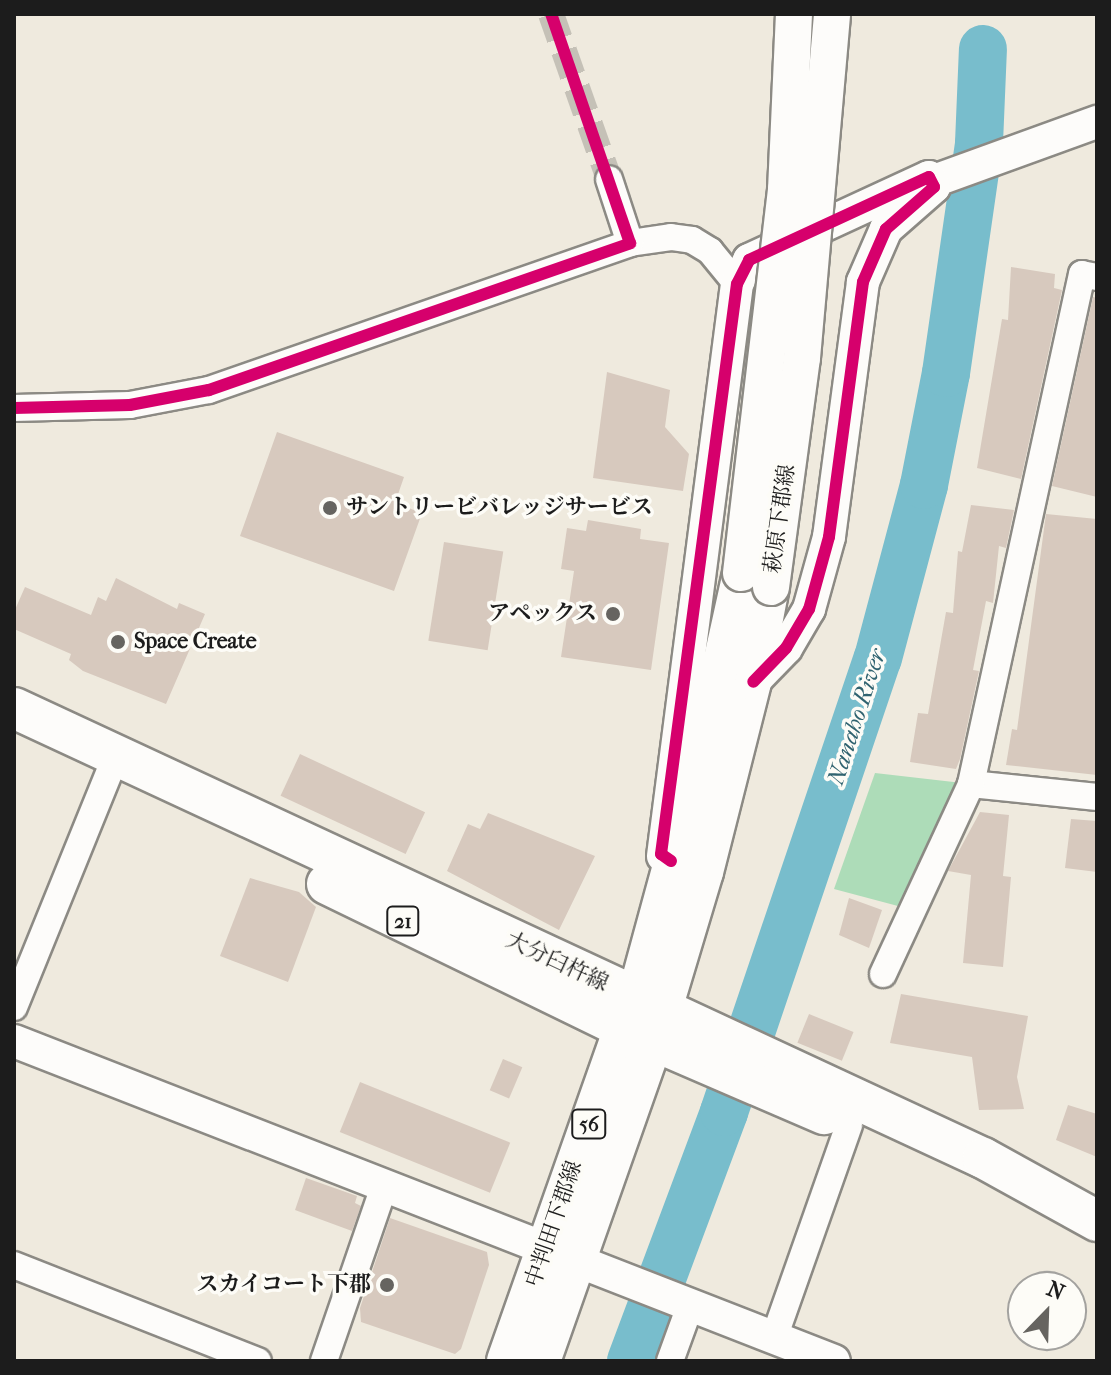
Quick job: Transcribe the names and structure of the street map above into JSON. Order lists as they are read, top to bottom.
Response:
{
  "streets": {
    "main road": [
      "萩原下郡線",
      "21",
      "大分臼杵線",
      "56",
      "中判田下郡線"
    ]
  },
  "crossings": [
    ["萩原下郡線", "大分臼杵線"],
    ["萩原下郡線", "中判田下郡線"],
    ["大分臼杵線", "中判田下郡線"]
  ],
  "water": ["Nanaho River"],
  "places": [
    "サントリービバレッジサービス",
    "アペックス",
    "Space Create",
    "スカイコート下郡"
  ],
  "north": "top right"
}
